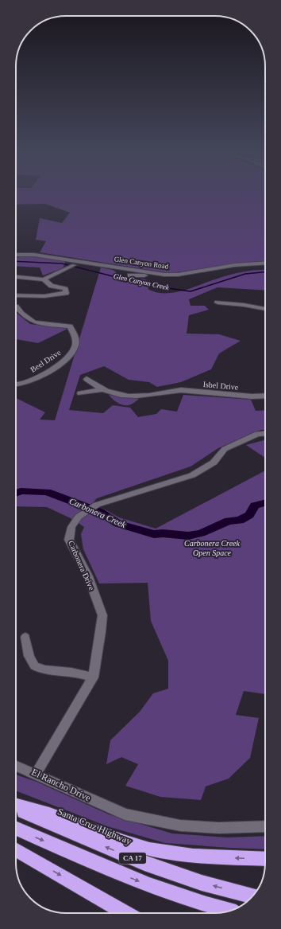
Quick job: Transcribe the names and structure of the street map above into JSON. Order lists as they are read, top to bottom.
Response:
{
  "streets": {
    "highway": ["Santa Cruz Highway", "CA 17"],
    "street": [
      "Glen Canyon Road",
      "Beel Drive",
      "Isbel Drive",
      "Carbonera Drive",
      "El Rancho Drive"
    ]
  },
  "crossings": [
    ["Carbonera Drive", "El Rancho Drive"]
  ],
  "water": ["Glen Canyon Creek", "Carbonera Creek"],
  "parks": ["Carbonera Creek Open Space"]
}
